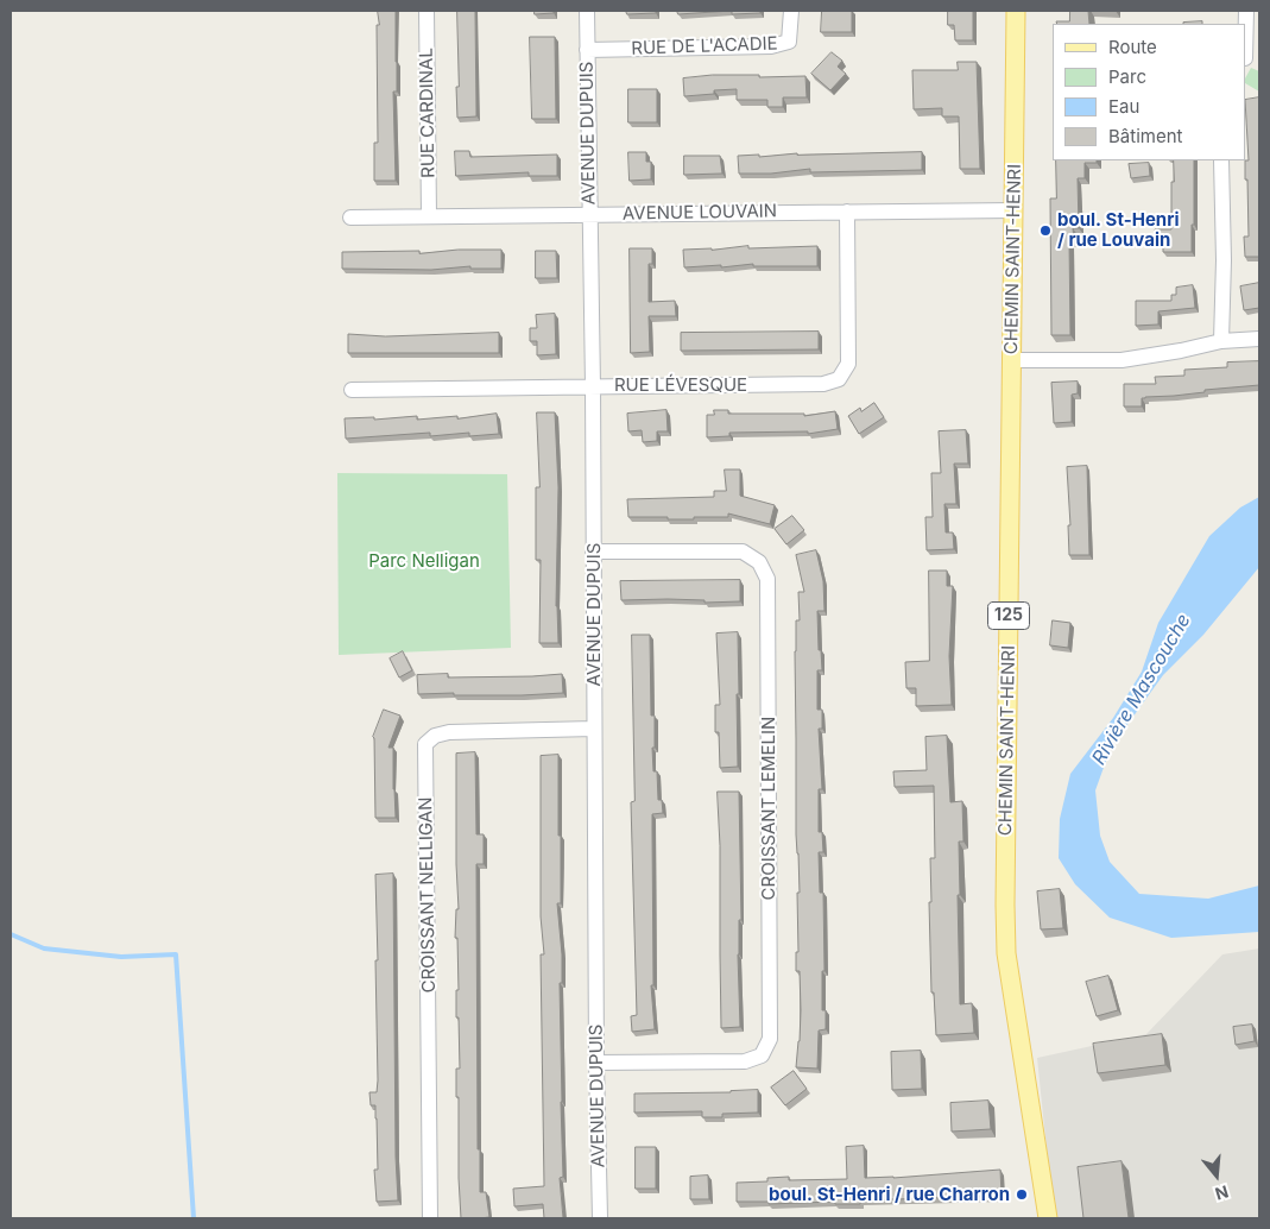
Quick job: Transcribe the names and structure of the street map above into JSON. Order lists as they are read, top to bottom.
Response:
{
  "streets": {
    "main road": ["CHEMIN SAINT-HENRI", "125"],
    "street": [
      "RUE DE L'ACADIE",
      "RUE CARDINAL",
      "AVENUE DUPUIS",
      "AVENUE LOUVAIN",
      "RUE LÉVESQUE",
      "CROISSANT LEMELIN",
      "CROISSANT NELLIGAN"
    ]
  },
  "crossings": [
    ["RUE DE L'ACADIE", "AVENUE DUPUIS"],
    ["RUE CARDINAL", "AVENUE LOUVAIN"],
    ["AVENUE DUPUIS", "AVENUE LOUVAIN"],
    ["AVENUE DUPUIS", "RUE LÉVESQUE"],
    ["AVENUE DUPUIS", "CROISSANT LEMELIN"],
    ["AVENUE DUPUIS", "CROISSANT NELLIGAN"],
    ["AVENUE LOUVAIN", "CHEMIN SAINT-HENRI"],
    ["AVENUE LOUVAIN", "RUE LÉVESQUE"]
  ],
  "water": ["Rivière Mascouche"],
  "parks": ["Parc Nelligan"],
  "places": ["boul. St-Henri / rue Louvain", "boul. St-Henri / rue Charron"],
  "legend": [
    "Route",
    "Parc",
    "Eau",
    "Bâtiment"
  ],
  "north": "bottom"
}
